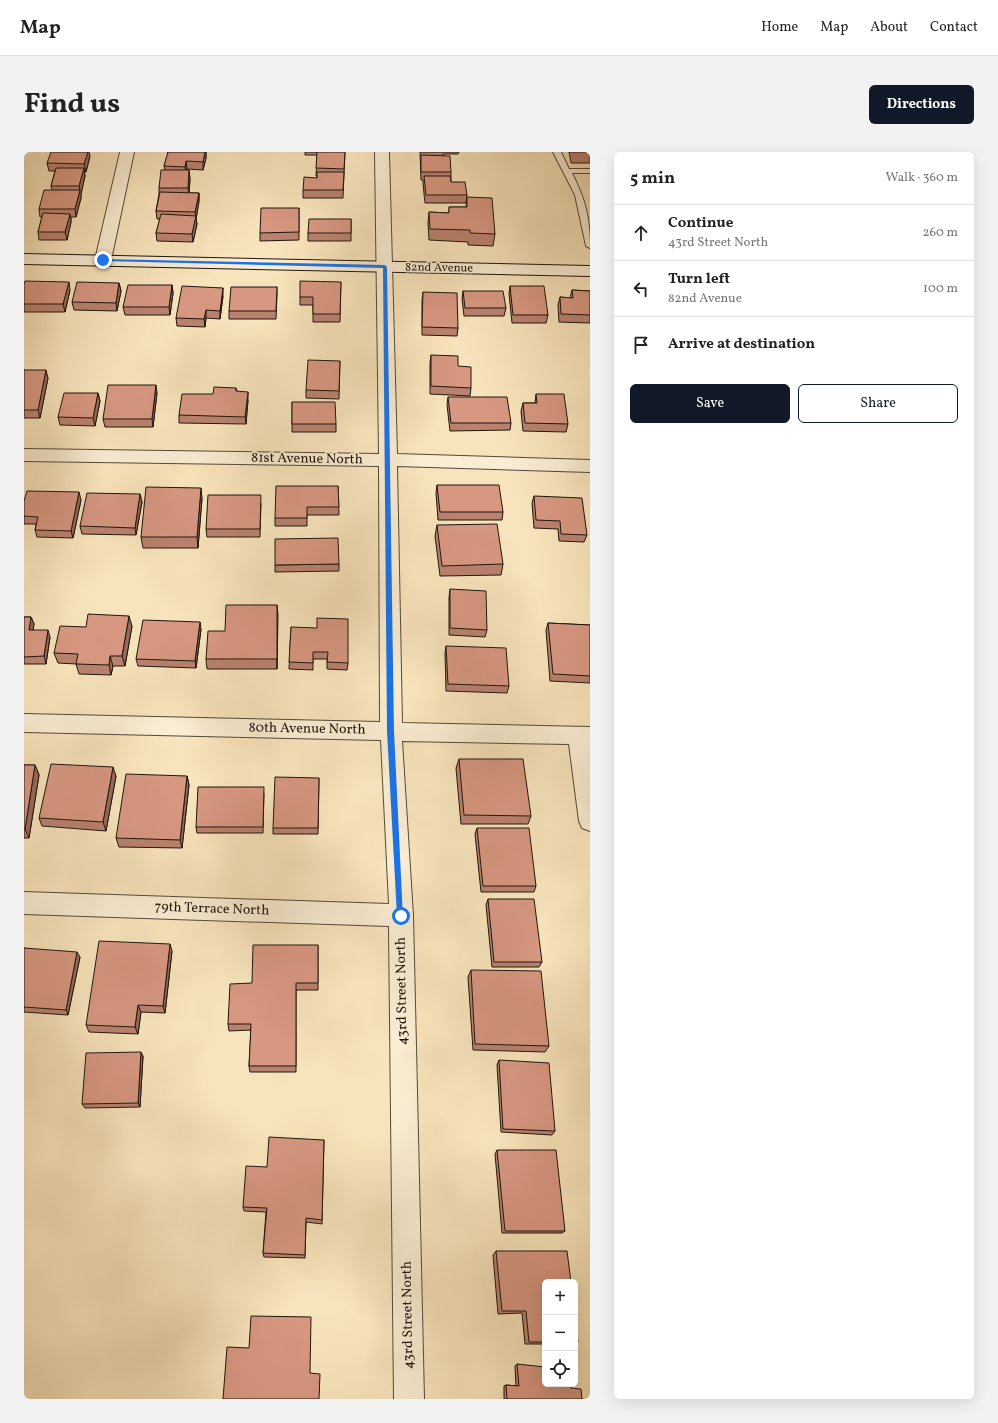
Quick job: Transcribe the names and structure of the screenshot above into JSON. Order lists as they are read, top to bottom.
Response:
{
  "streets": {
    "street": [
      "82nd Avenue",
      "81st Avenue North",
      "80th Avenue North",
      "79th Terrace North",
      "43rd Street North"
    ]
  },
  "crossings": [
    ["82nd Avenue", "43rd Street North"],
    ["81st Avenue North", "43rd Street North"],
    ["80th Avenue North", "43rd Street North"],
    ["79th Terrace North", "43rd Street North"]
  ],
  "page": {
    "header": "Map",
    "nav": [
      "Home",
      "Map",
      "About",
      "Contact"
    ],
    "title": "Find us",
    "buttons": [
      "Directions",
      ["Save", "Share"]
    ],
    "heading": ["5 min", "Walk · 360 m"],
    "list": [
      ["Continue", "43rd Street North", "260 m"],
      ["Turn left", "82nd Avenue", "100 m"],
      "Arrive at destination"
    ],
    "map_buttons": ["+", "−"]
  }
}
